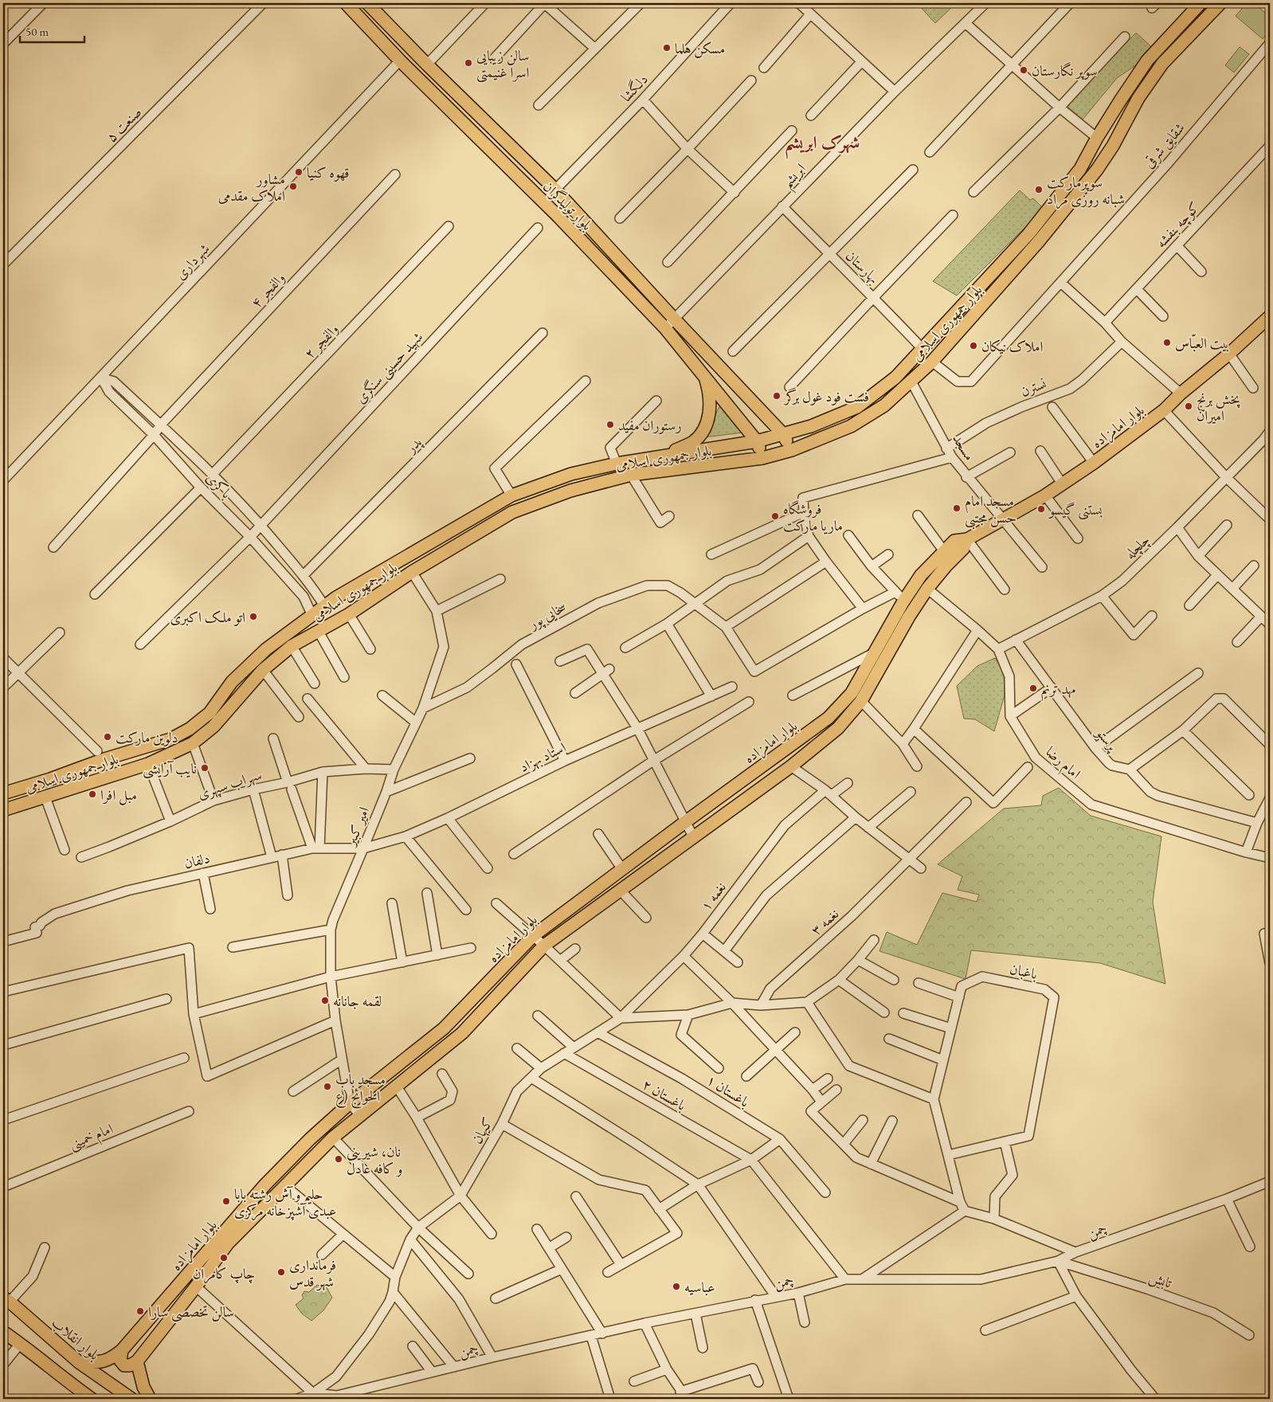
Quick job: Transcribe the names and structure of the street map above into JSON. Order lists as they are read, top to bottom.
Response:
{
  "streets": {
    "main road": [
      "بلوار تولیدگران",
      "بلوار جمهوری اسلامی",
      "بلوار امامزاده",
      "بلوار انقلاب"
    ],
    "street": [
      "دلگشا",
      "صنعت ۵",
      "شقایق شرقی",
      "ابریشم",
      "کوچه بنفشه",
      "شهرداری",
      "بهارستان",
      "والفجر ۴",
      "والفجر ۲",
      "شهید حسینی سنگری",
      "نسترن",
      "پدر",
      "مسجد",
      "باکری",
      "چلچله",
      "سخایی پور",
      "پرستو",
      "استاد بهزاد",
      "امام رضا",
      "سهراب سپهری",
      "امیر کبیر",
      "دلفان",
      "نغمه ۱",
      "نغمه ۳",
      "باغبان",
      "باغستان ۱",
      "باغستان ۲",
      "کیهان",
      "امام خمینی",
      "چمن",
      "تابش"
    ]
  },
  "crossings": [
    ["دلگشا", "بلوار تولیدگران"],
    ["شقایق شرقی", "بلوار جمهوری اسلامی"],
    ["ابریشم", "بلوار تولیدگران"],
    ["ابریشم", "بهارستان"],
    ["بلوار تولیدگران", "شهرداری"],
    ["بلوار تولیدگران", "بلوار جمهوری اسلامی"],
    ["شهرداری", "باکری"],
    ["بهارستان", "بلوار جمهوری اسلامی"],
    ["والفجر ۴", "باکری"],
    ["بلوار جمهوری اسلامی", "مسجد"],
    ["بلوار جمهوری اسلامی", "باکری"],
    ["بلوار جمهوری اسلامی", "امیر کبیر"],
    ["شهید حسینی سنگری", "باکری"],
    ["نسترن", "مسجد"],
    ["بلوار امامزاده", "مسجد"],
    ["بلوار امامزاده", "امیر کبیر"],
    ["بلوار امامزاده", "بلوار انقلاب"],
    ["چلچله", "پرستو"],
    ["سخایی پور", "امیر کبیر"],
    ["استاد بهزاد", "امیر کبیر"],
    ["استاد بهزاد", "دلفان"],
    ["سهراب سپهری", "امیر کبیر"],
    ["امیر کبیر", "دلفان"],
    ["نغمه ۱", "کیهان"],
    ["باغستان ۱", "کیهان"],
    ["باغستان ۲", "کیهان"],
    ["کیهان", "چمن"],
    ["چمن", "تابش"]
  ],
  "districts": ["شهرک ابریشم"],
  "places": [
    "مسکن هلما",
    "سالن زیبایی اسرا غنیمتی",
    "سوپر نگارستان",
    "قهوه کنیا",
    "مشاور املاک مقدمی",
    "سوپرمارکت شبانه روزی مراد",
    "بیت العبّاس",
    "املاک نیکان",
    "فست فود غول برگر",
    "پخش برنج امیران",
    "رستوران مفید",
    "مسجد امام حسن مجتبی",
    "بستنی گیسو",
    "فروشگاه ماریا مارکت",
    "اتو ملک اکبری",
    "مهد ترنم",
    "دلوین مارکت",
    "نایب آرایشی",
    "مبل افرا",
    "لقمه جانانه",
    "مسجد باب الحوائج (ع",
    "نان، شیرینی و کافه عادل",
    "حلیم و آش رشته بابا عبدی آشپزخانه مرکزی",
    "چاپ کامران",
    "فرمانداری شهر قدس",
    "عباسیه",
    "سالن تخصصی سارا"
  ],
  "scale_bar": "50 m"
}
